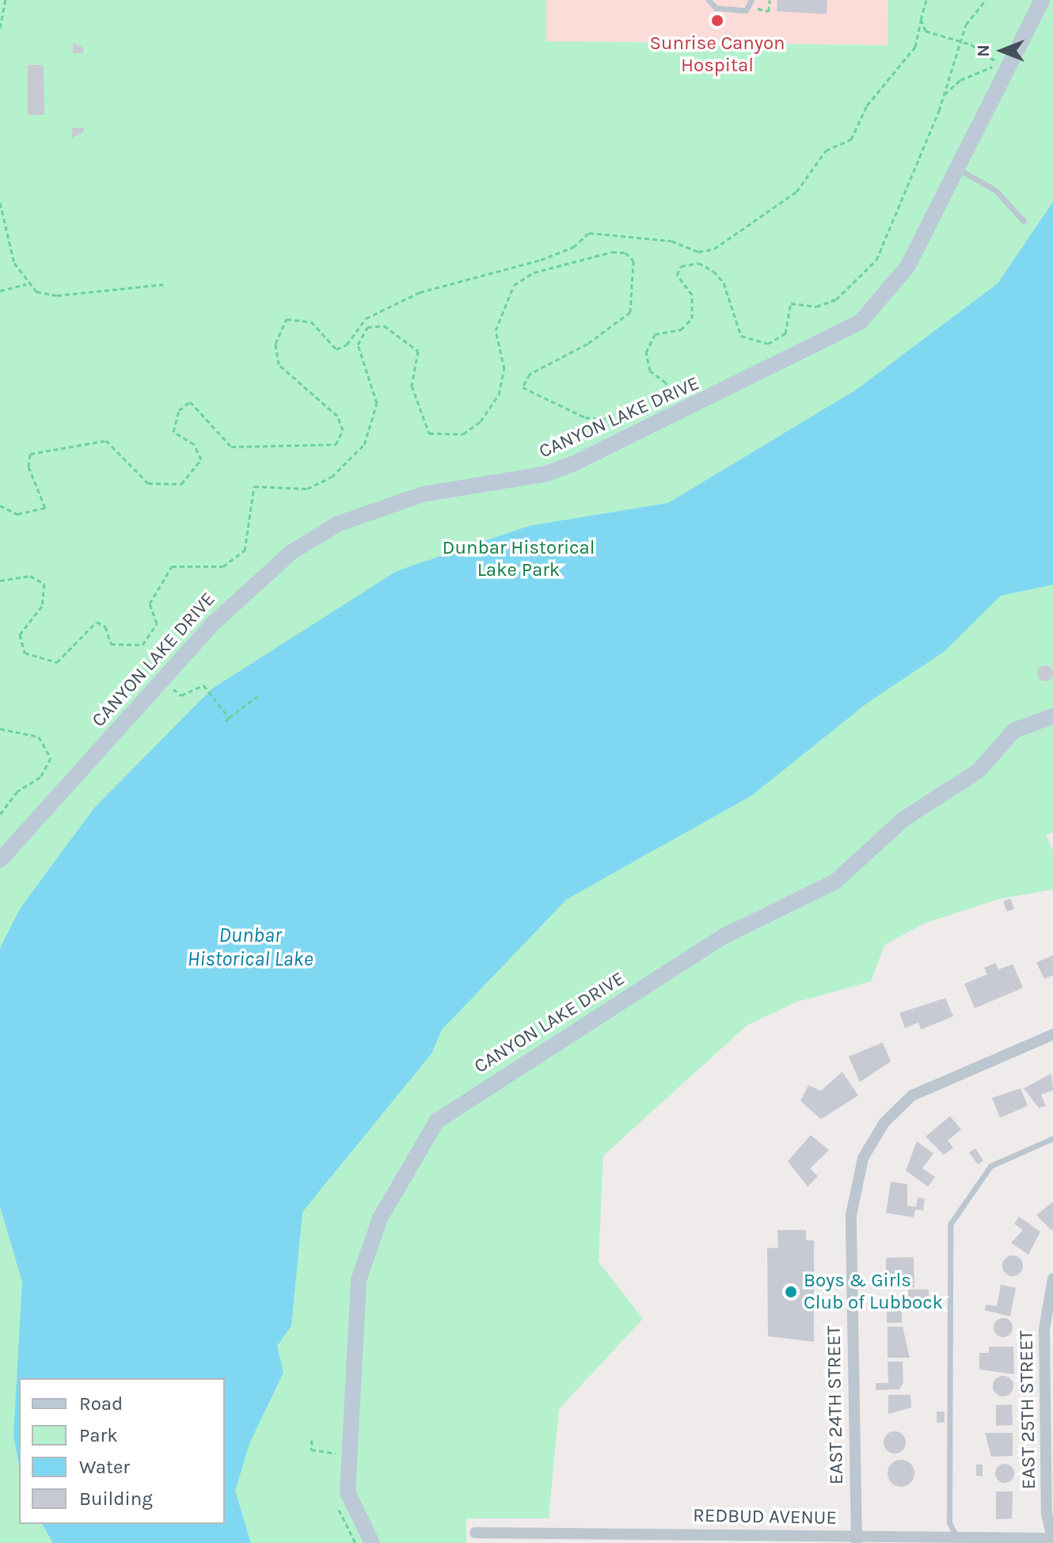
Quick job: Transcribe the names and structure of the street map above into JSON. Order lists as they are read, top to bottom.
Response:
{
  "streets": {
    "street": [
      "CANYON LAKE DRIVE",
      "EAST 24TH STREET",
      "EAST 25TH STREET",
      "REDBUD AVENUE"
    ]
  },
  "crossings": [
    ["EAST 24TH STREET", "REDBUD AVENUE"],
    ["EAST 25TH STREET", "REDBUD AVENUE"]
  ],
  "water": ["Dunbar Historical Lake"],
  "parks": ["Dunbar Historical Lake Park"],
  "places": ["Sunrise Canyon Hospital", "Boys & Girls Club of Lubbock"],
  "legend": [
    "Road",
    "Park",
    "Water",
    "Building"
  ],
  "north": "left"
}
